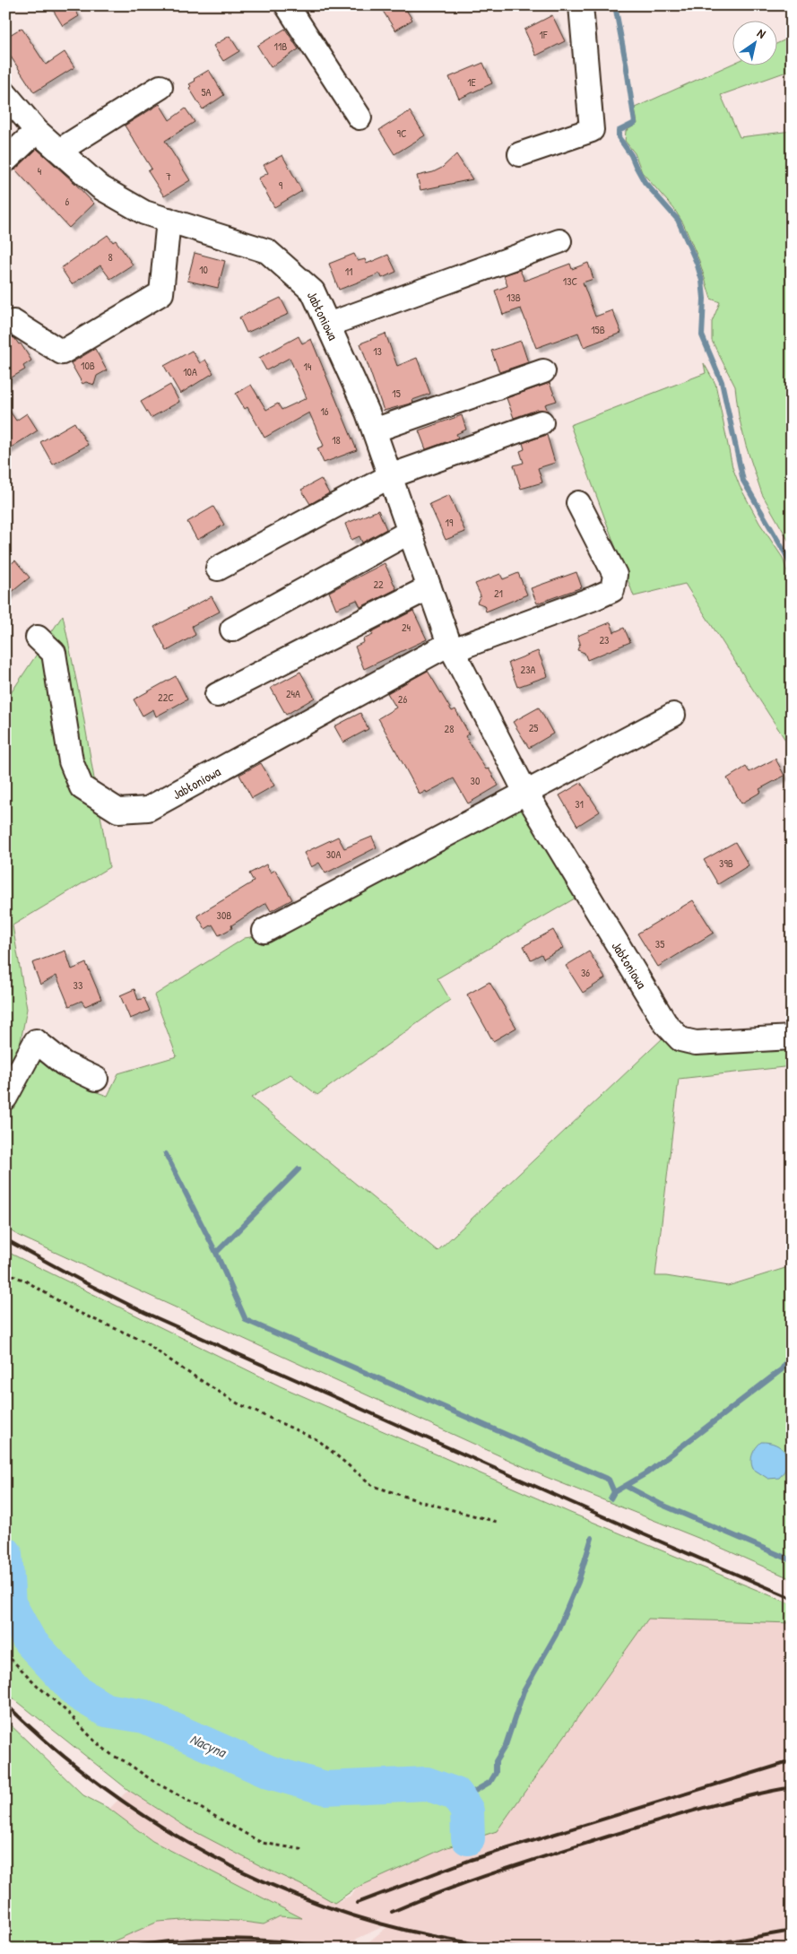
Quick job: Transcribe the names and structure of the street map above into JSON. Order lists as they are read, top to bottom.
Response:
{
  "streets": {
    "street": ["Jabłoniowa"]
  },
  "water": ["Nacyna"],
  "house_numbers": [
    "1F",
    "11B",
    "1E",
    "5A",
    "9C",
    "4",
    "7",
    "9",
    "6",
    "8",
    "10",
    "11",
    "13C",
    "13B",
    "15B",
    "13",
    "10B",
    "14",
    "10A",
    "15",
    "16",
    "18",
    "19",
    "22",
    "21",
    "24",
    "23",
    "23A",
    "24A",
    "22C",
    "26",
    "25",
    "28",
    "30",
    "31",
    "30A",
    "39B",
    "30B",
    "35",
    "36",
    "33"
  ],
  "north": "top right"
}
